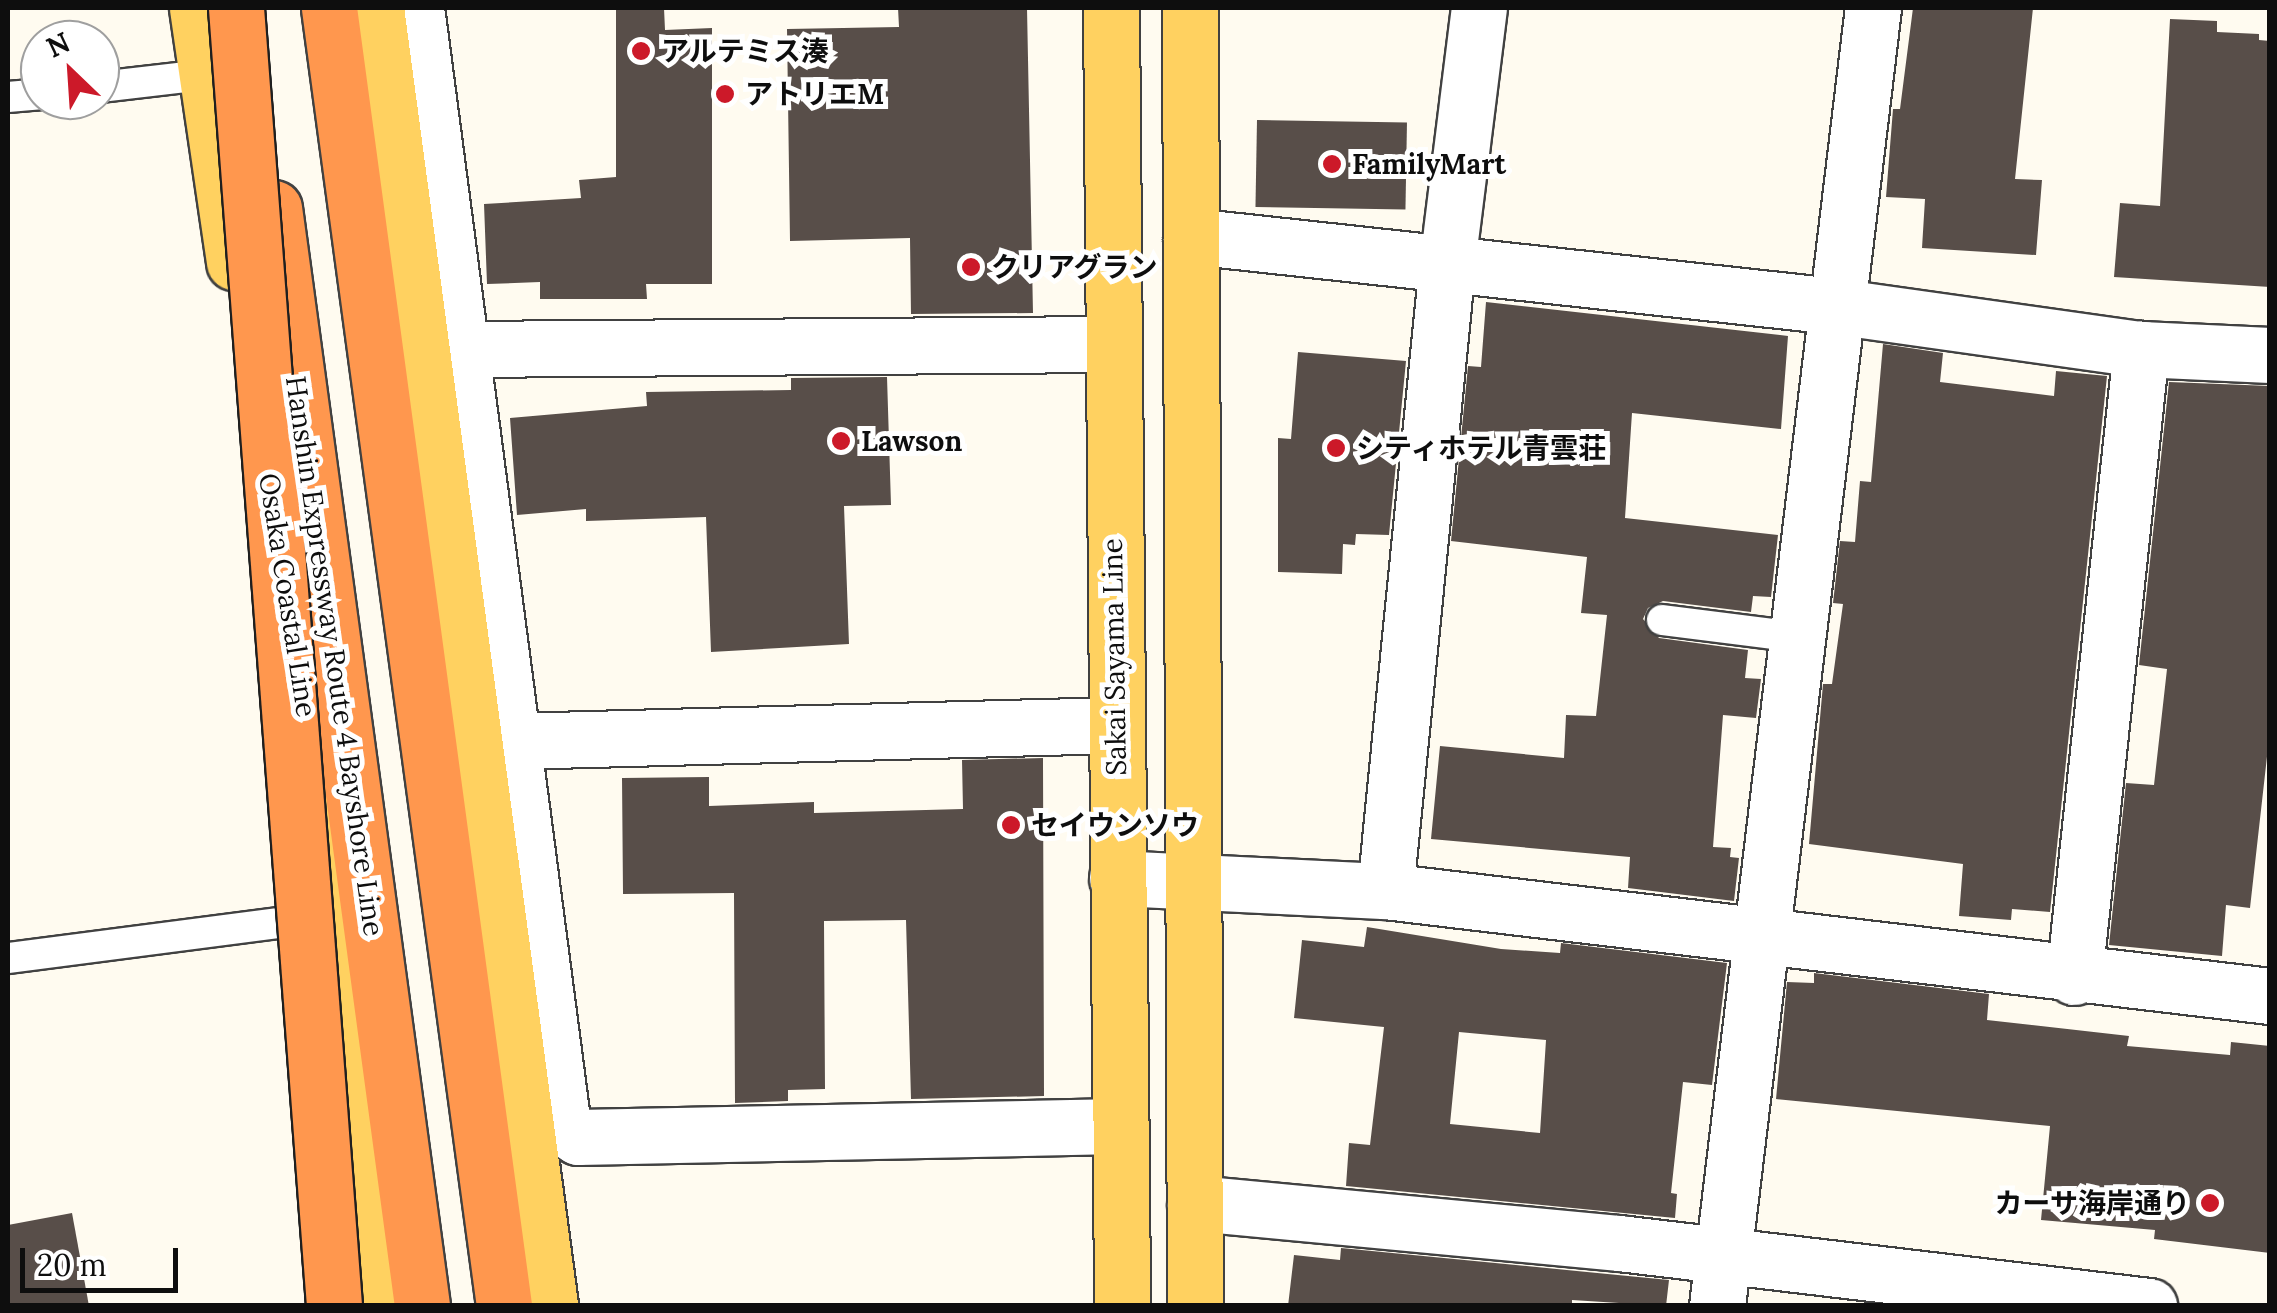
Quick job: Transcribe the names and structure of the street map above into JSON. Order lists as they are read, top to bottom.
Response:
{
  "streets": {
    "highway": ["Hanshin Expressway Route 4 Bayshore Line"],
    "main road": ["Osaka Coastal Line", "Sakai Sayama Line"]
  },
  "places": [
    "アルテミス湊",
    "アトリエM",
    "FamilyMart",
    "クリアグラン",
    "Lawson",
    "シティホテル青雲荘",
    "セイウンソウ",
    "カーサ海岸通り"
  ],
  "scale_bar": "20 m",
  "north": "top left"
}
